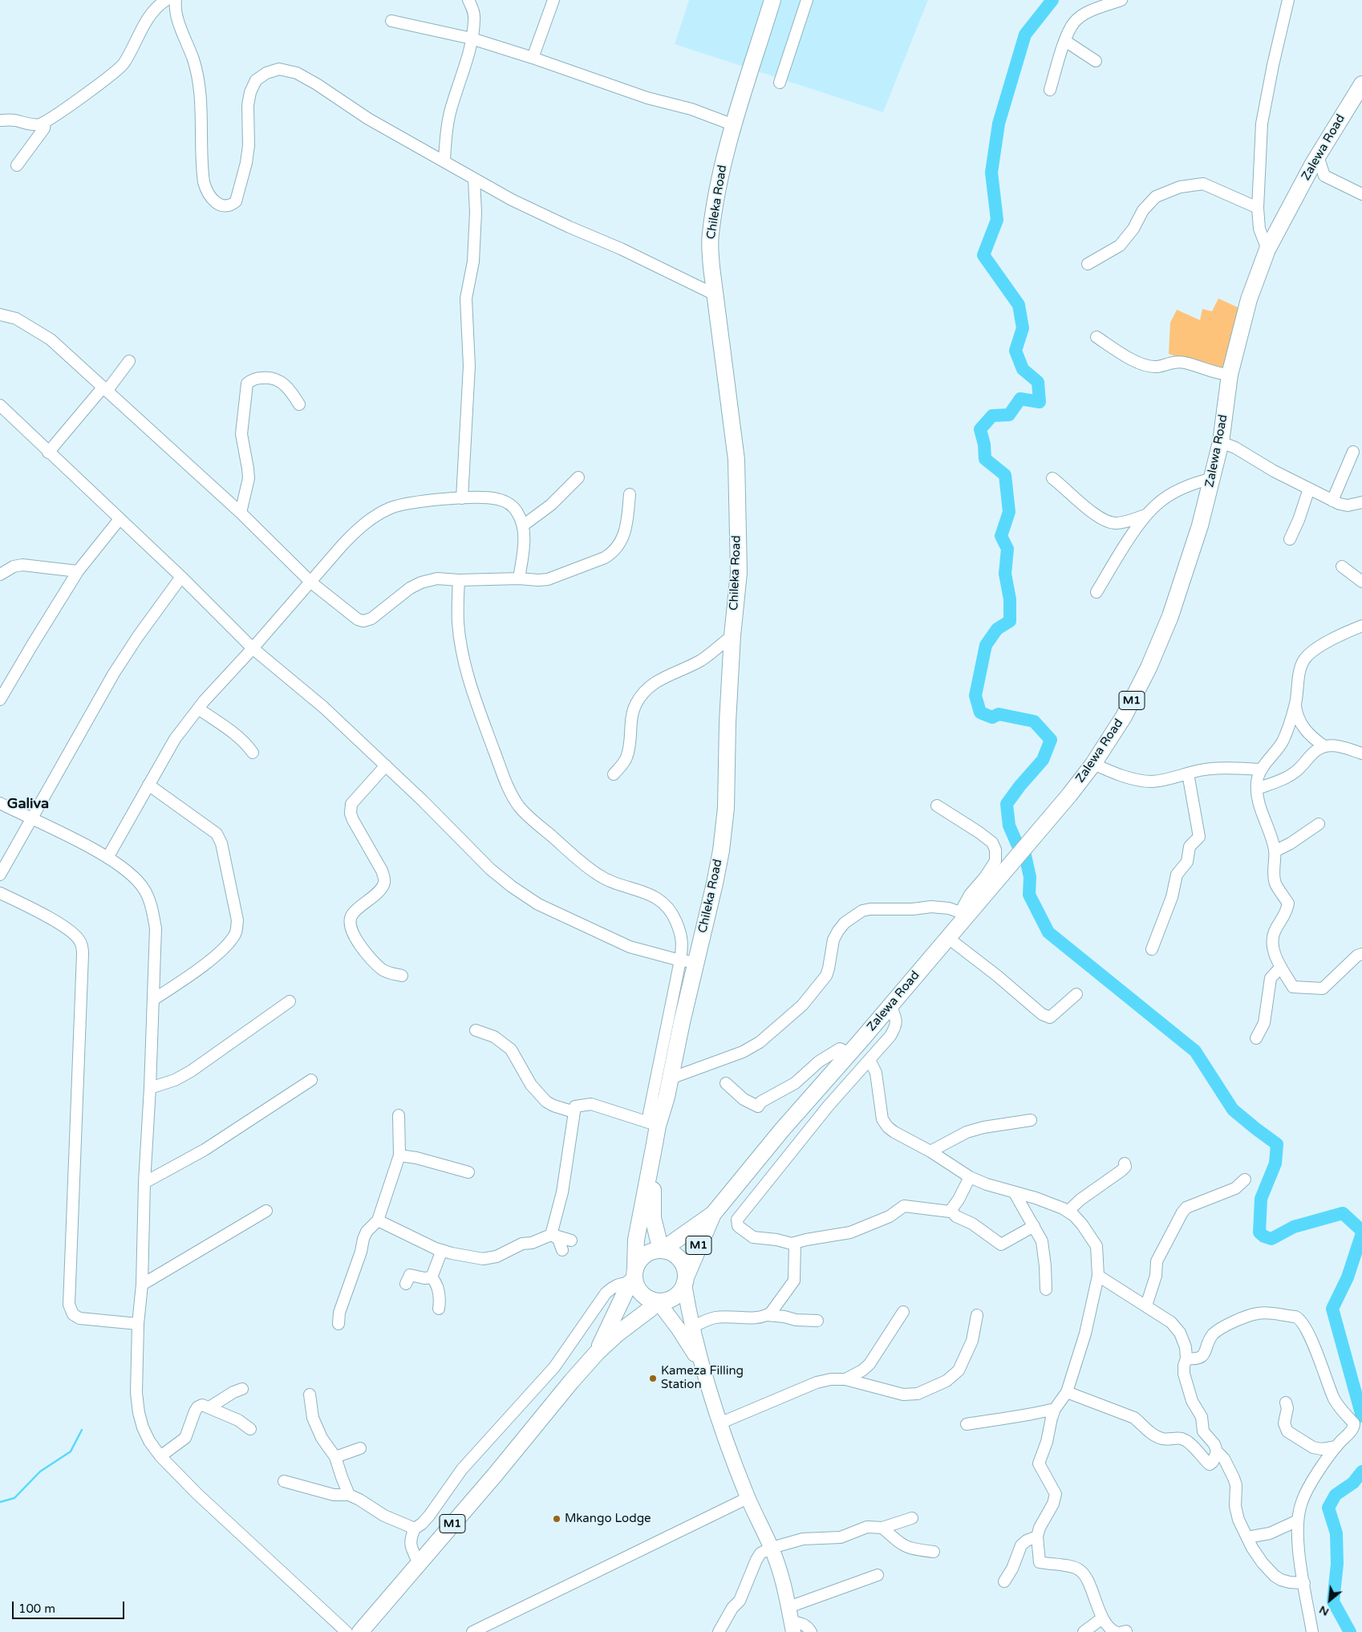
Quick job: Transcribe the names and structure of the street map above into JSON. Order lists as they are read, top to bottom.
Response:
{
  "streets": {
    "highway": ["Zalewa Road", "Chileka Road", "M1"]
  },
  "crossings": [
    ["Zalewa Road", "Chileka Road"],
    ["Zalewa Road", "M1"],
    ["Chileka Road", "M1"]
  ],
  "districts": ["Galiva"],
  "places": ["Kameza Filling Station", "Mkango Lodge"],
  "scale_bar": "100 m",
  "north": "bottom left"
}
